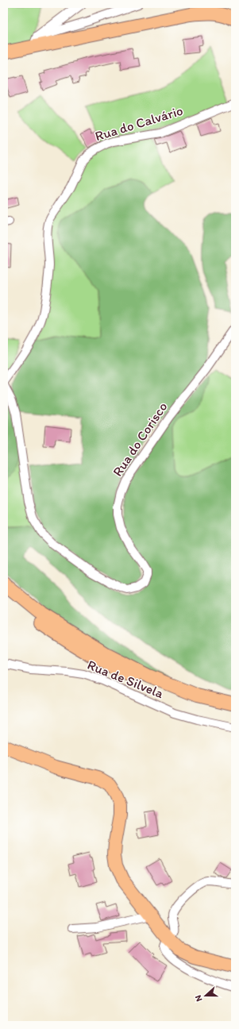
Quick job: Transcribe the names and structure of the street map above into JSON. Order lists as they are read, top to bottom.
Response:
{
  "streets": {
    "street": ["Rua do Calvário", "Rua do Corisco", "Rua de Silvela"]
  },
  "north": "left"
}
